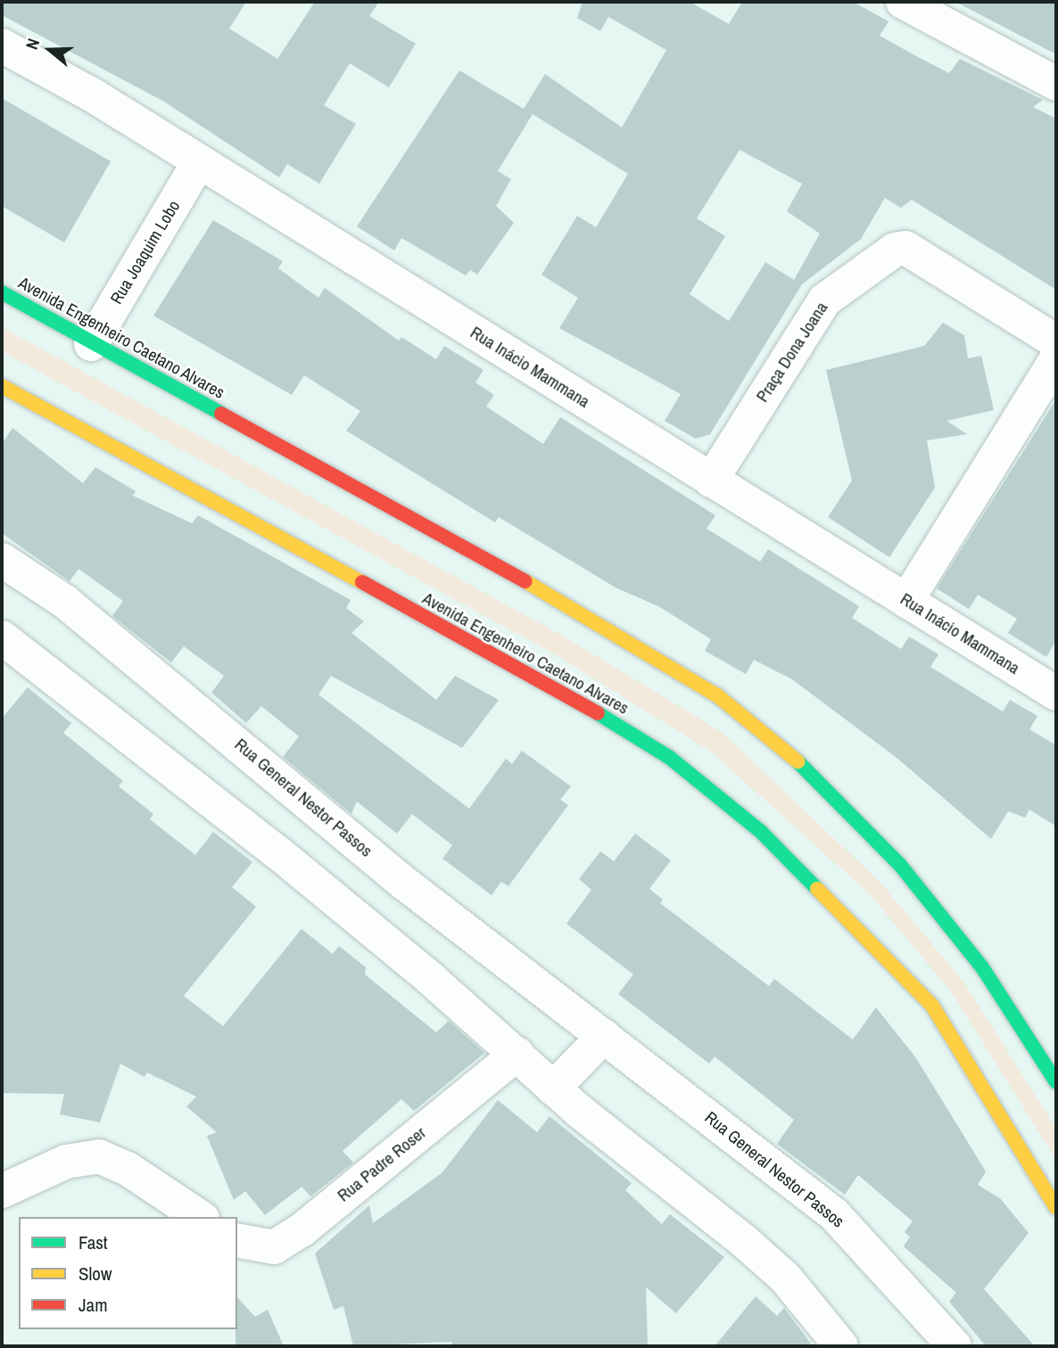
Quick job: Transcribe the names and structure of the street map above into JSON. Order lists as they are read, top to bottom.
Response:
{
  "streets": {
    "street": [
      "Rua Joaquim Lobo",
      "Avenida Engenheiro Caetano Alvares",
      "Praça Dona Joana",
      "Rua Inácio Mammana",
      "Rua General Nestor Passos",
      "Rua Padre Roser"
    ]
  },
  "crossings": [
    ["Rua Joaquim Lobo", "Avenida Engenheiro Caetano Alvares"],
    ["Rua Joaquim Lobo", "Rua Inácio Mammana"],
    ["Praça Dona Joana", "Rua Inácio Mammana"]
  ],
  "legend": ["Fast", "Slow", "Jam"],
  "north": "left"
}
